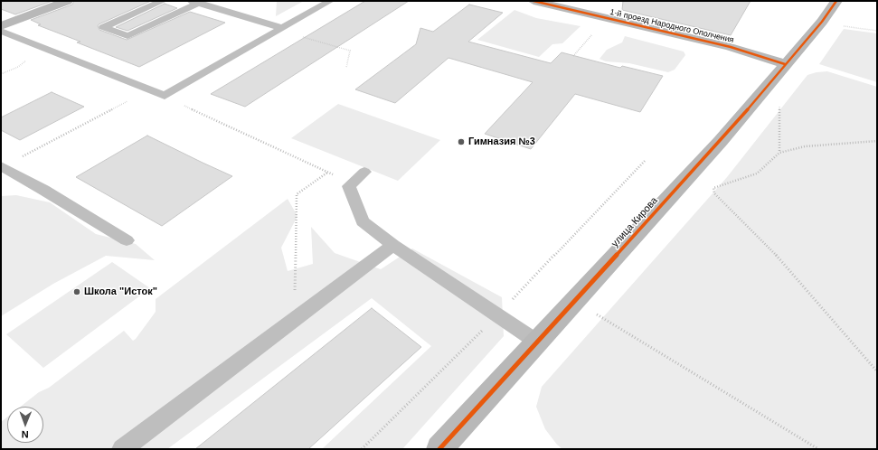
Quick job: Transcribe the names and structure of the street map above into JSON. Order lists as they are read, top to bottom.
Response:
{
  "streets": {
    "street": ["1-й проезд Народного Ополчения", "улица Кирова"]
  },
  "crossings": [
    ["1-й проезд Народного Ополчения", "улица Кирова"]
  ],
  "places": ["Гимназия №3", "Школа \"Исток\""],
  "north": "bottom"
}
